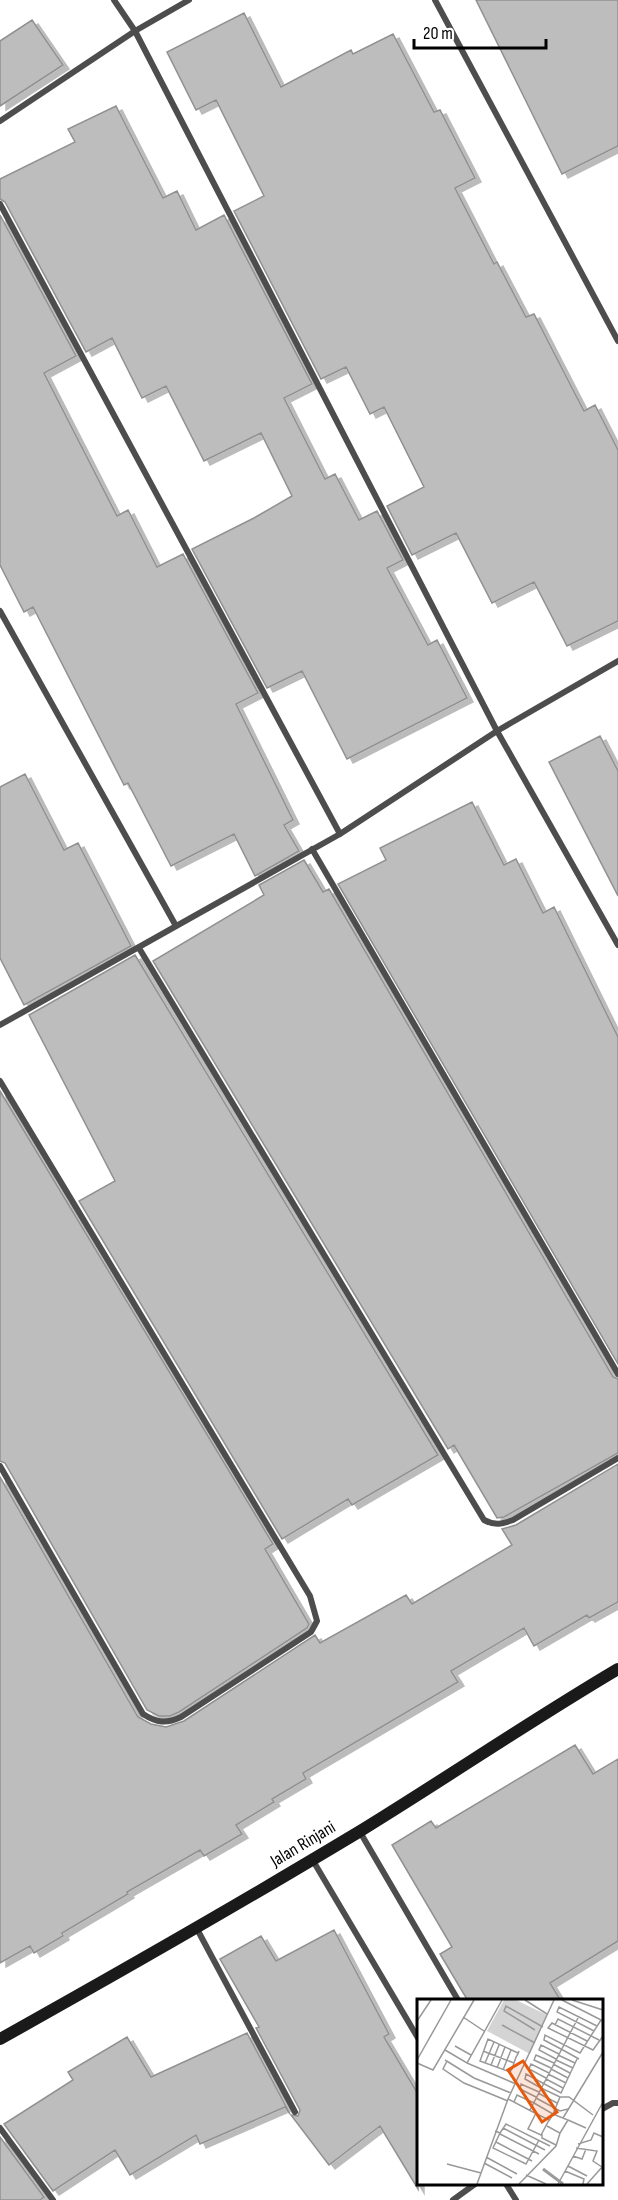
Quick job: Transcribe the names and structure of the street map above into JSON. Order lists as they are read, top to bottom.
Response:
{
  "streets": {
    "street": ["Jalan Rinjani"]
  },
  "scale_bar": "20 m"
}
